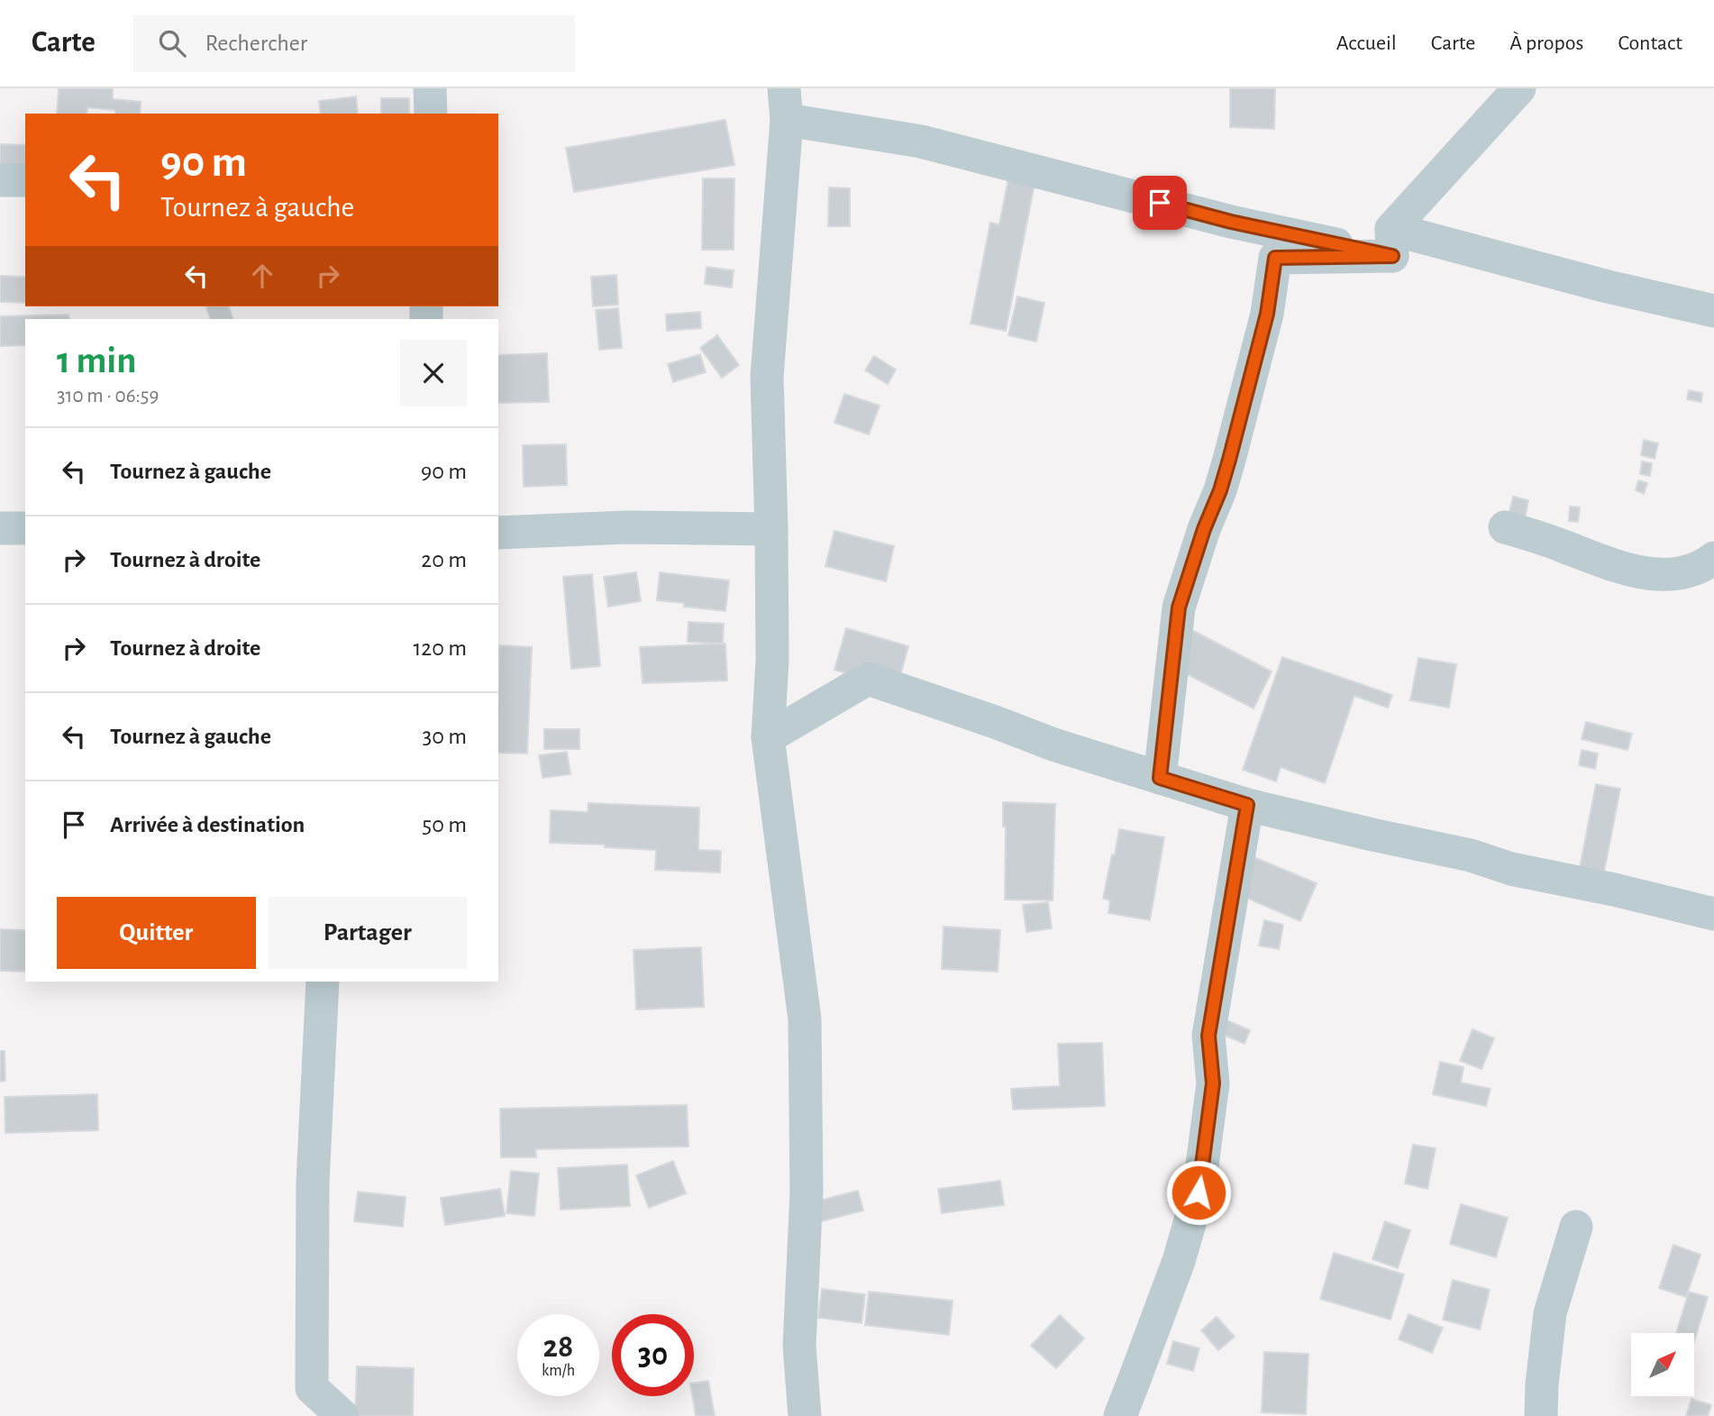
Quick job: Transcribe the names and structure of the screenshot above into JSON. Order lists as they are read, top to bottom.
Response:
{
  "north": "top right",
  "page": {
    "header": "Carte",
    "search": "Rechercher",
    "nav": [
      "Accueil",
      "Carte",
      "À propos",
      "Contact"
    ],
    "turn": ["90 m", "Tournez à gauche"],
    "heading": ["1 min", "310 m · 06:59"],
    "list": [
      {
        "name": "Tournez à gauche",
        "value": "90 m"
      },
      {
        "name": "Tournez à droite",
        "value": "20 m"
      },
      {
        "name": "Tournez à droite",
        "value": "120 m"
      },
      {
        "name": "Tournez à gauche",
        "value": "30 m"
      },
      {
        "name": "Arrivée à destination",
        "value": "50 m"
      }
    ],
    "buttons": ["Quitter", "Partager"],
    "speed": "28 km/h",
    "limit": "30"
  }
}
